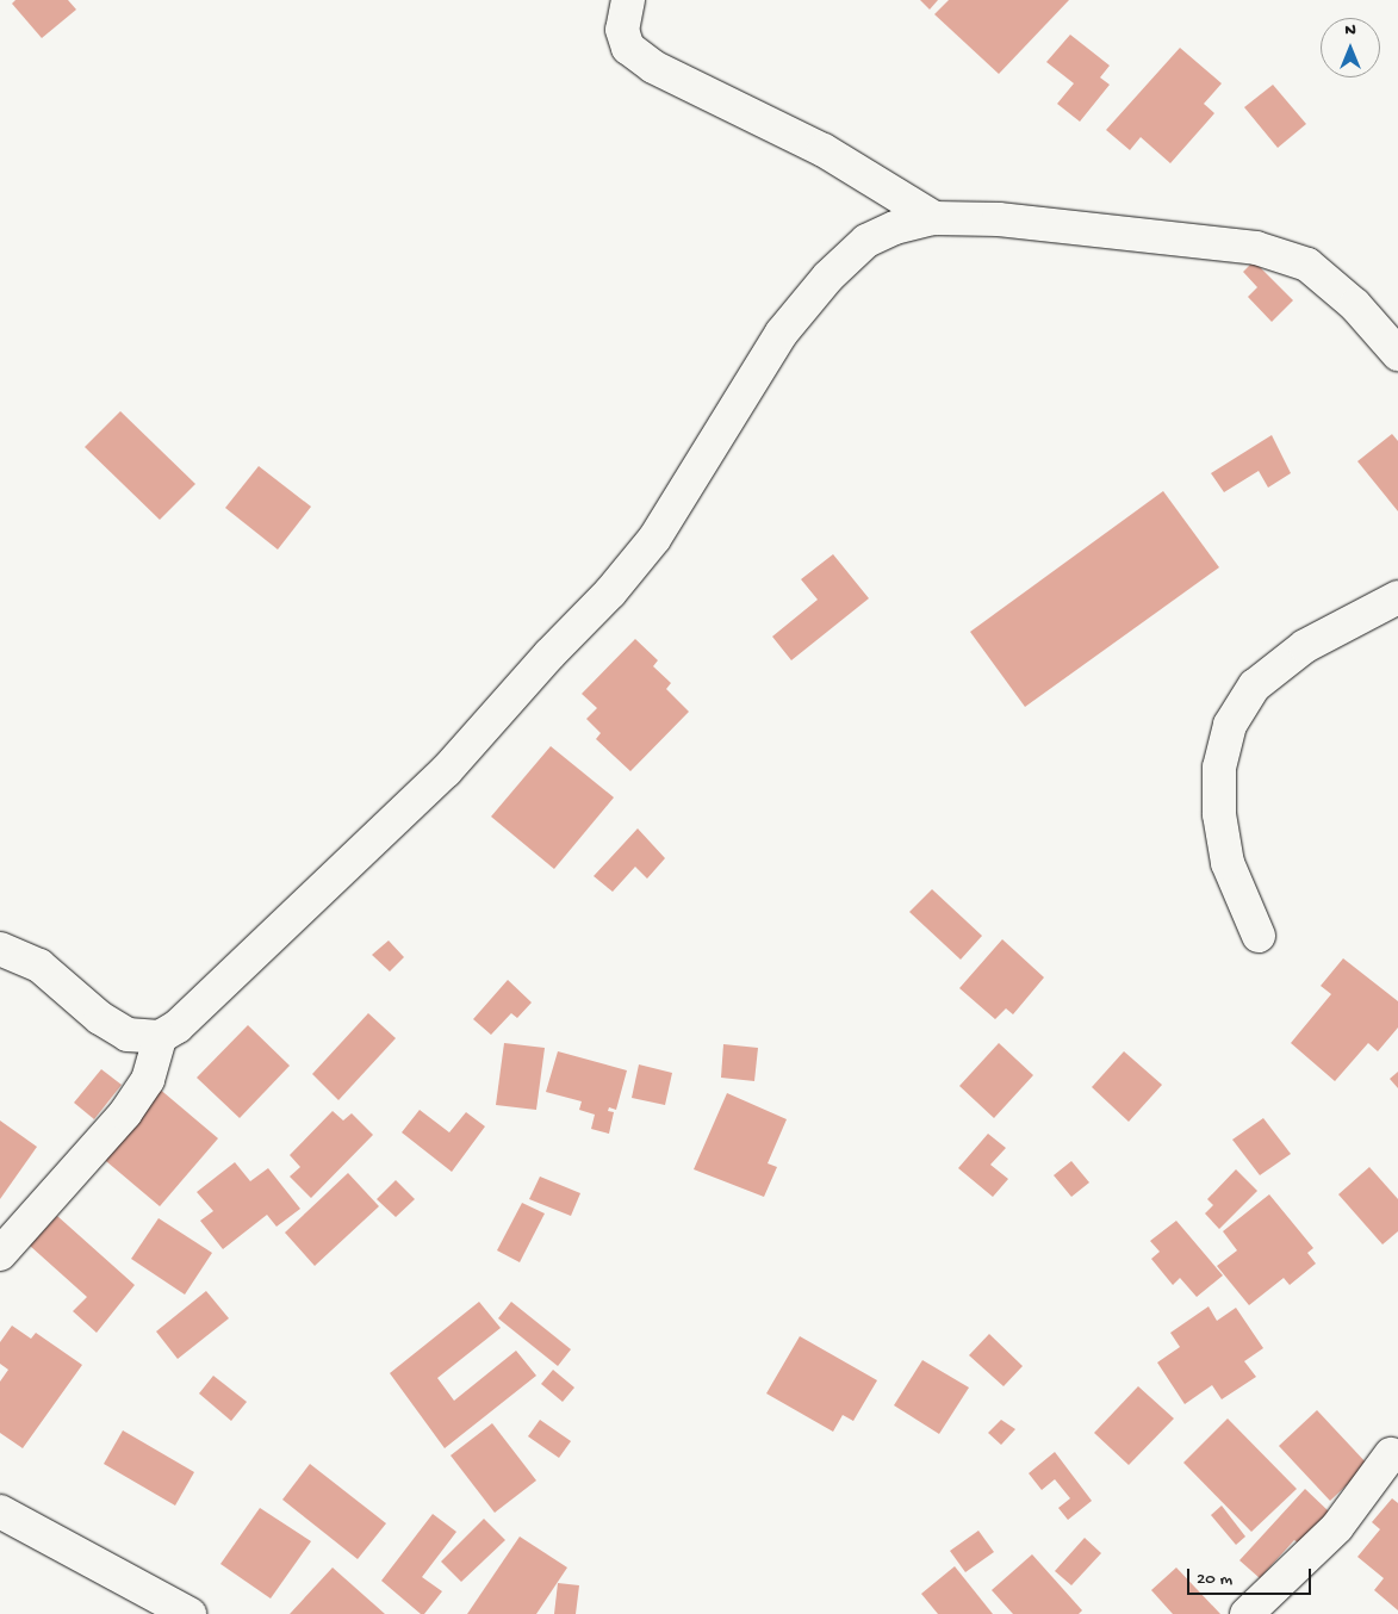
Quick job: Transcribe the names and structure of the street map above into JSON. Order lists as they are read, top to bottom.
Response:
{
  "scale_bar": "20 m",
  "north": "top"
}
